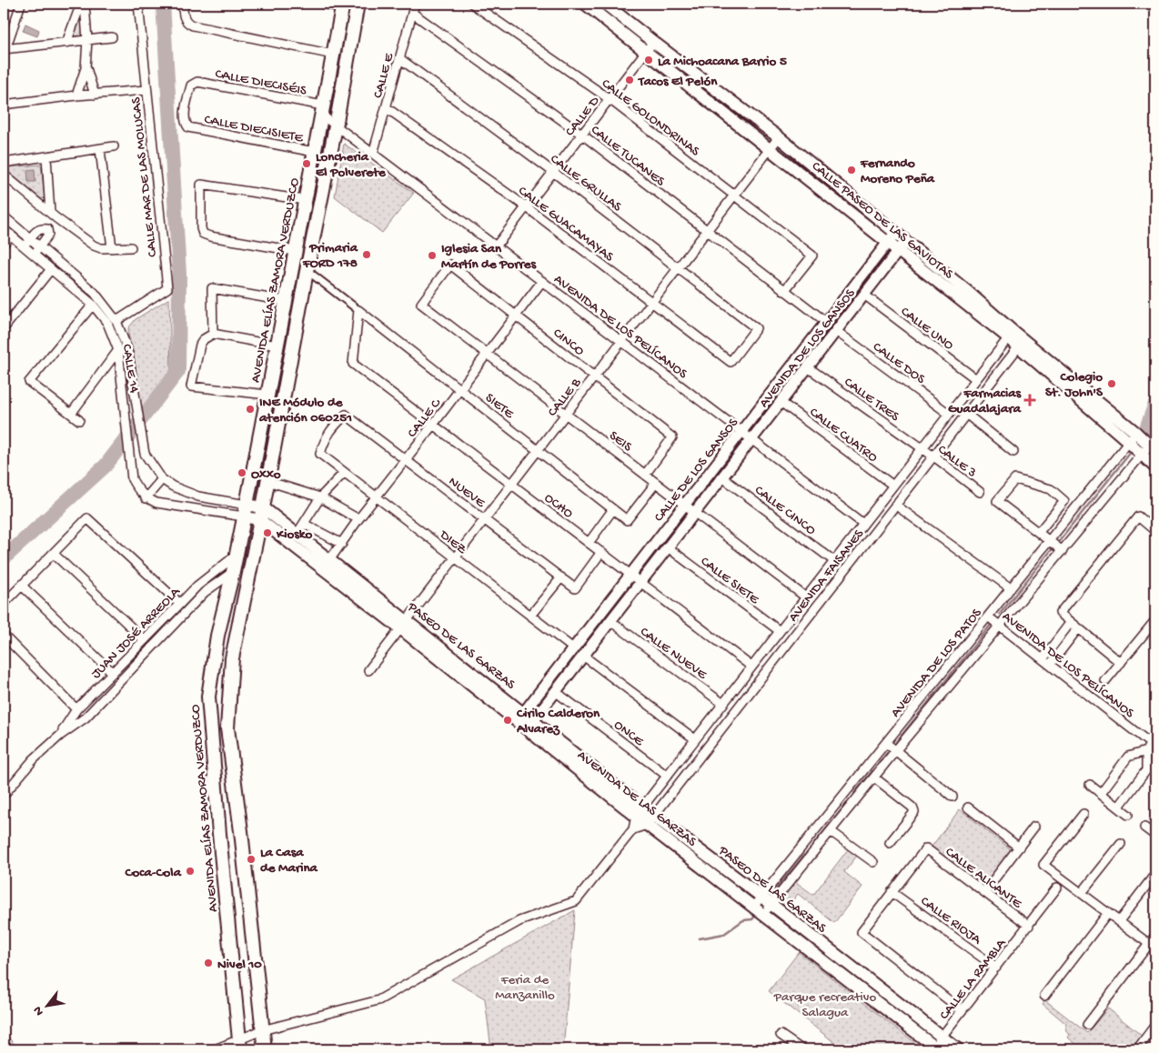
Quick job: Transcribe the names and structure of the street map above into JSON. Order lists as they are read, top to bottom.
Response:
{
  "streets": {
    "main road": [
      "CALLE PASEO DE LAS GAVIOTAS",
      "AVENIDA ELÍAS ZAMORA VERDUZCO",
      "PASEO DE LAS GARZAS",
      "AVENIDA DE LAS GARZAS"
    ],
    "street": [
      "CALLE E",
      "CALLE DIECISÉIS",
      "CALLE D",
      "CALLE GOLONDRINAS",
      "CALLE DIECISIETE",
      "CALLE TUCANES",
      "CALLE MAR DE LAS MOLUCAS",
      "CALLE GRULLAS",
      "CALLE GUACAMAYAS",
      "AVENIDA DE LOS PELÍCANOS",
      "CALLE UNO",
      "CINCO",
      "AVENIDA DE LOS GANSOS",
      "CALLE DOS",
      "CALLE 14",
      "CALLE B",
      "CALLE TRES",
      "SIETE",
      "CALLE C",
      "CALLE CUATRO",
      "SEIS",
      "CALLE 3",
      "CALLE DE LOS GANSOS",
      "NUEVE",
      "OCHO",
      "CALLE CINCO",
      "DIEZ",
      "AVENIDA FAISANES",
      "CALLE SIETE",
      "JUAN JOSÉ ARREOLA",
      "CALLE NUEVE",
      "AVENIDA DE LOS PATOS",
      "ONCE",
      "CALLE ALICANTE",
      "CALLE RIOJA",
      "CALLE LA RAMBLA"
    ]
  },
  "crossings": [
    ["CALLE E", "CALLE TUCANES"],
    ["CALLE E", "CALLE GRULLAS"],
    ["CALLE E", "CALLE GUACAMAYAS"],
    ["CALLE E", "AVENIDA DE LOS PELÍCANOS"],
    ["CALLE DIECISÉIS", "CALLE DIECISIETE"],
    ["CALLE DIECISÉIS", "AVENIDA ELÍAS ZAMORA VERDUZCO"],
    ["CALLE DIECISÉIS", "AVENIDA DE LOS PELÍCANOS"],
    ["CALLE D", "CALLE GOLONDRINAS"],
    ["CALLE D", "CALLE TUCANES"],
    ["CALLE D", "CALLE GRULLAS"],
    ["CALLE D", "CALLE PASEO DE LAS GAVIOTAS"],
    ["CALLE D", "CALLE GUACAMAYAS"],
    ["CALLE D", "AVENIDA DE LOS PELÍCANOS"],
    ["CALLE GOLONDRINAS", "CALLE TUCANES"],
    ["CALLE GOLONDRINAS", "CALLE B"],
    ["CALLE DIECISIETE", "AVENIDA ELÍAS ZAMORA VERDUZCO"],
    ["CALLE TUCANES", "CALLE B"],
    ["CALLE TUCANES", "CALLE DE LOS GANSOS"],
    ["CALLE MAR DE LAS MOLUCAS", "CALLE 14"],
    ["CALLE GRULLAS", "CALLE GUACAMAYAS"],
    ["CALLE GRULLAS", "CALLE B"],
    ["CALLE PASEO DE LAS GAVIOTAS", "AVENIDA DE LOS GANSOS"],
    ["CALLE PASEO DE LAS GAVIOTAS", "CALLE B"],
    ["CALLE PASEO DE LAS GAVIOTAS", "CALLE DE LOS GANSOS"],
    ["CALLE PASEO DE LAS GAVIOTAS", "AVENIDA FAISANES"],
    ["CALLE PASEO DE LAS GAVIOTAS", "AVENIDA DE LOS PATOS"],
    ["CALLE GUACAMAYAS", "CALLE B"],
    ["AVENIDA ELÍAS ZAMORA VERDUZCO", "AVENIDA DE LOS PELÍCANOS"],
    ["AVENIDA ELÍAS ZAMORA VERDUZCO", "CALLE 14"],
    ["AVENIDA ELÍAS ZAMORA VERDUZCO", "JUAN JOSÉ ARREOLA"],
    ["AVENIDA DE LOS PELÍCANOS", "AVENIDA DE LOS GANSOS"],
    ["AVENIDA DE LOS PELÍCANOS", "CALLE B"],
    ["AVENIDA DE LOS PELÍCANOS", "CALLE C"],
    ["AVENIDA DE LOS PELÍCANOS", "CALLE DE LOS GANSOS"],
    ["AVENIDA DE LOS PELÍCANOS", "AVENIDA FAISANES"],
    ["AVENIDA DE LOS PELÍCANOS", "AVENIDA DE LOS PATOS"],
    ["CALLE UNO", "AVENIDA DE LOS GANSOS"],
    ["CALLE UNO", "AVENIDA FAISANES"],
    ["CINCO", "CALLE B"],
    ["CINCO", "CALLE C"],
    ["CINCO", "SEIS"],
    ["AVENIDA DE LOS GANSOS", "CALLE DOS"],
    ["AVENIDA DE LOS GANSOS", "CALLE TRES"],
    ["AVENIDA DE LOS GANSOS", "CALLE CUATRO"],
    ["AVENIDA DE LOS GANSOS", "SEIS"],
    ["AVENIDA DE LOS GANSOS", "OCHO"],
    ["AVENIDA DE LOS GANSOS", "CALLE CINCO"],
    ["AVENIDA DE LOS GANSOS", "CALLE SIETE"],
    ["AVENIDA DE LOS GANSOS", "CALLE NUEVE"],
    ["AVENIDA DE LOS GANSOS", "ONCE"],
    ["AVENIDA DE LOS GANSOS", "AVENIDA DE LAS GARZAS"],
    ["CALLE DOS", "AVENIDA FAISANES"],
    ["CALLE B", "SIETE"],
    ["CALLE B", "SEIS"],
    ["CALLE B", "NUEVE"],
    ["CALLE B", "OCHO"],
    ["CALLE B", "DIEZ"],
    ["CALLE B", "AVENIDA DE LAS GARZAS"],
    ["CALLE TRES", "CALLE 3"],
    ["CALLE TRES", "AVENIDA FAISANES"],
    ["SIETE", "CALLE C"],
    ["SIETE", "SEIS"],
    ["SIETE", "OCHO"],
    ["CALLE C", "SEIS"],
    ["CALLE C", "NUEVE"],
    ["CALLE C", "OCHO"],
    ["CALLE C", "DIEZ"],
    ["CALLE C", "AVENIDA DE LAS GARZAS"],
    ["CALLE CUATRO", "AVENIDA FAISANES"],
    ["SEIS", "CALLE DE LOS GANSOS"],
    ["SEIS", "AVENIDA FAISANES"],
    ["CALLE 3", "AVENIDA FAISANES"],
    ["CALLE DE LOS GANSOS", "OCHO"],
    ["CALLE DE LOS GANSOS", "DIEZ"],
    ["CALLE DE LOS GANSOS", "AVENIDA DE LAS GARZAS"],
    ["NUEVE", "OCHO"],
    ["NUEVE", "DIEZ"],
    ["OCHO", "AVENIDA FAISANES"],
    ["CALLE CINCO", "AVENIDA FAISANES"],
    ["AVENIDA FAISANES", "CALLE SIETE"],
    ["AVENIDA FAISANES", "PASEO DE LAS GARZAS"],
    ["AVENIDA FAISANES", "CALLE NUEVE"],
    ["AVENIDA FAISANES", "ONCE"],
    ["AVENIDA FAISANES", "AVENIDA DE LAS GARZAS"],
    ["PASEO DE LAS GARZAS", "AVENIDA DE LOS PATOS"],
    ["PASEO DE LAS GARZAS", "AVENIDA DE LAS GARZAS"],
    ["PASEO DE LAS GARZAS", "CALLE LA RAMBLA"],
    ["AVENIDA DE LOS PATOS", "AVENIDA DE LAS GARZAS"],
    ["AVENIDA DE LAS GARZAS", "CALLE LA RAMBLA"],
    ["CALLE ALICANTE", "CALLE RIOJA"],
    ["CALLE ALICANTE", "CALLE LA RAMBLA"],
    ["CALLE RIOJA", "CALLE LA RAMBLA"]
  ],
  "parks": ["Feria de Manzanillo", "Parque recreativo Salagua"],
  "places": {
    "other": [
      "La Michoacana Barrio 5",
      "Tacos El Pelón",
      "Loncheria El Polverete",
      "Fernando Moreno Peña",
      "Primaria FORD 178",
      "Iglesia San Martín de Porres",
      "Colegio St. John'S",
      "INE Módulo de atención 060251",
      "Oxxo",
      "Kiosko",
      "Cirilo Calderon Alvarez",
      "La Casa de Marina",
      "Coca-Cola",
      "Nivel 10"
    ],
    "health": ["Farmacias Guadalajara"]
  },
  "north": "bottom left"
}
